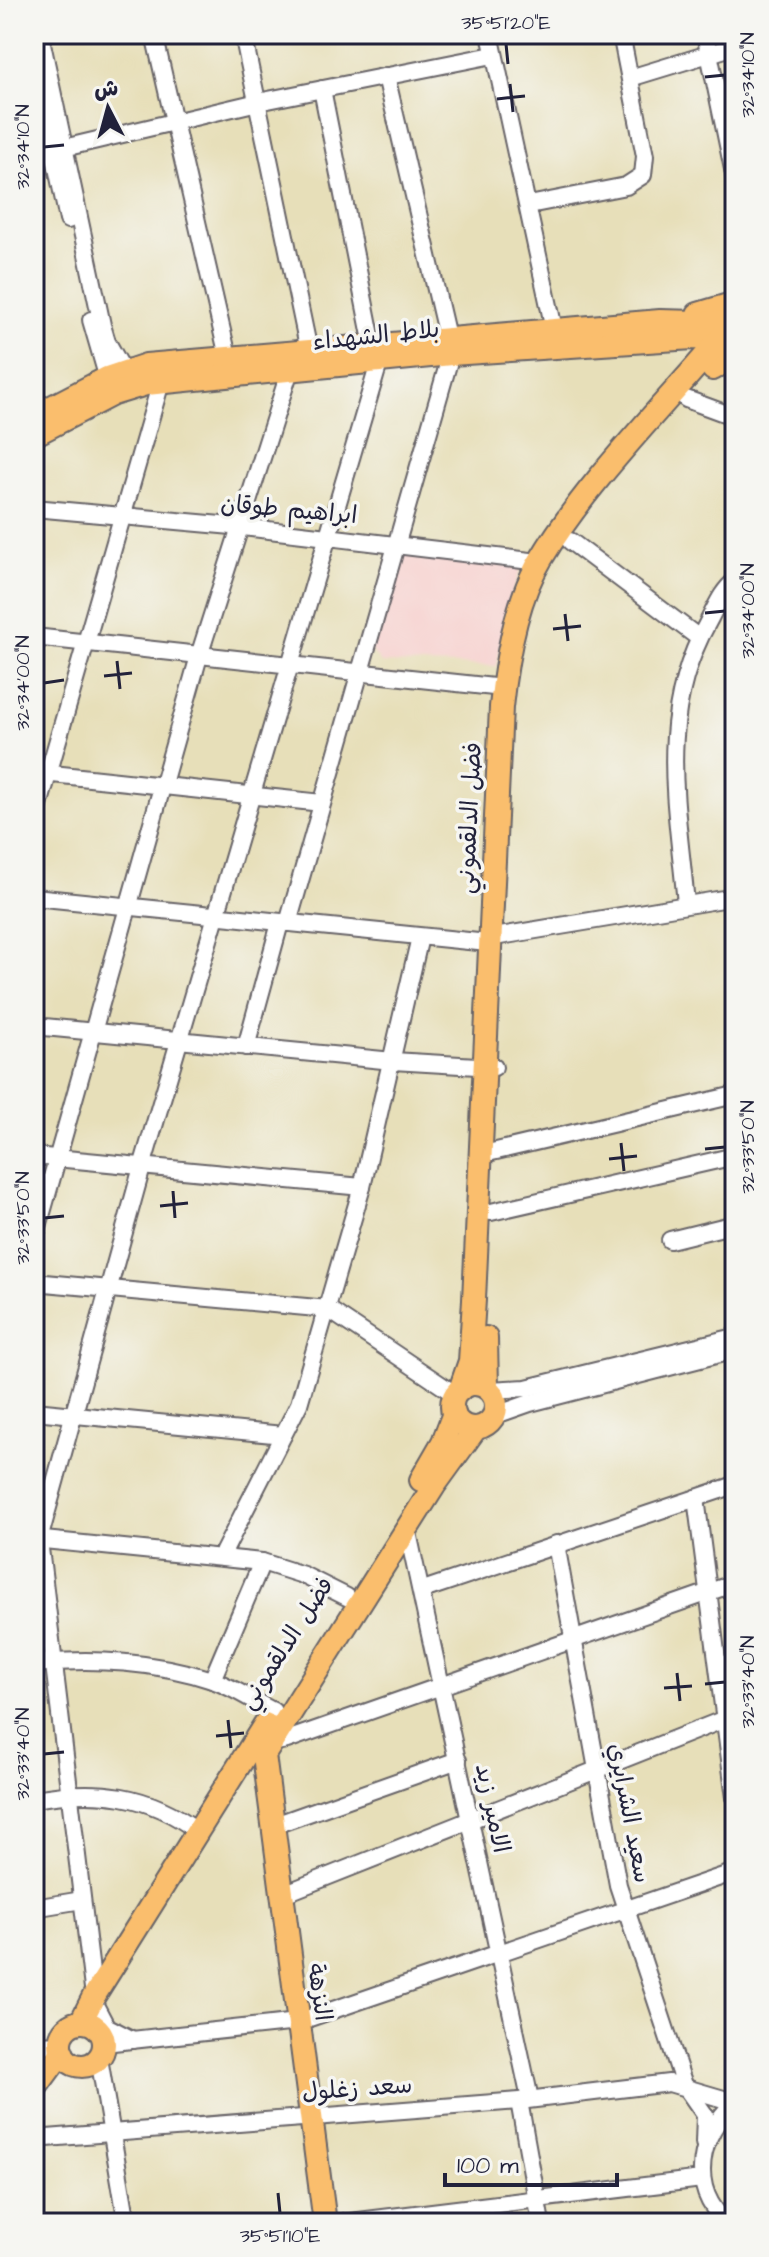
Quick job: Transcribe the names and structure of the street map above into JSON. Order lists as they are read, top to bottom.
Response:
{
  "streets": {
    "main road": ["بلاط الشهداء", "فضل الدلقموني", "النزهة"],
    "street": [
      "ابراهيم طوقان",
      "الامير زيد",
      "سعيد الشرايري",
      "سعد زغلول"
    ]
  },
  "crossings": [
    ["بلاط الشهداء", "فضل الدلقموني"],
    ["ابراهيم طوقان", "فضل الدلقموني"],
    ["الامير زيد", "سعد زغلول"],
    ["سعيد الشرايري", "سعد زغلول"],
    ["النزهة", "سعد زغلول"]
  ],
  "scale_bar": "100 m",
  "north": "top",
  "coordinates": [
    "35°51'20\"E",
    "32°34'10\"N",
    "32°34'00\"N",
    "32°33'50\"N",
    "32°33'40\"N",
    "35°51'10\"E"
  ]
}
